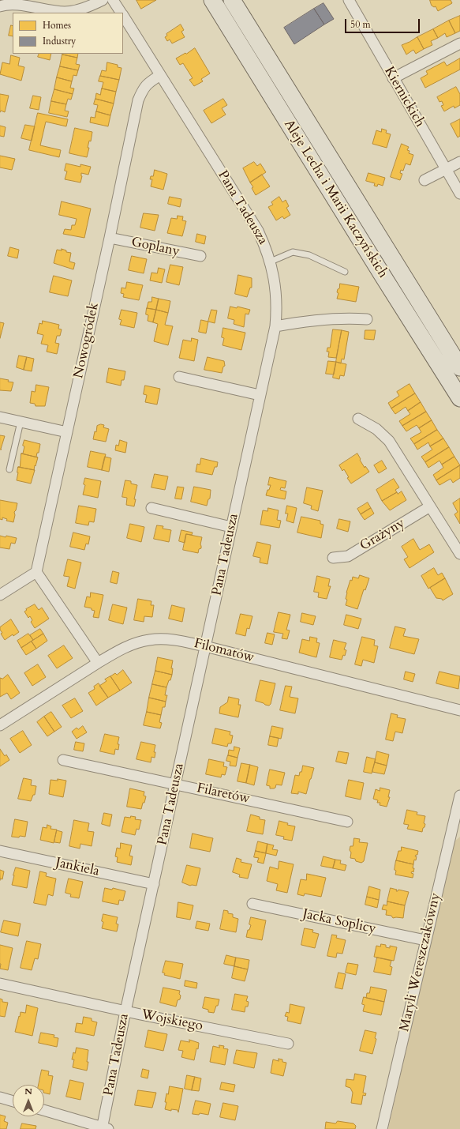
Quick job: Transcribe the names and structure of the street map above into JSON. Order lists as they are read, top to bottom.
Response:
{
  "streets": {
    "main road": ["Aleje Lecha i Marii Kaczyńskich"],
    "street": [
      "Kiernickich",
      "Pana Tadeusza",
      "Goplany",
      "Nowogródek",
      "Grażyny",
      "Filomatów",
      "Filaretów",
      "Jankiela",
      "Jacka Soplicy",
      "Maryli Wereszczakówny",
      "Wojskiego"
    ]
  },
  "crossings": [
    ["Pana Tadeusza", "Nowogródek"],
    ["Pana Tadeusza", "Filomatów"],
    ["Pana Tadeusza", "Filaretów"],
    ["Pana Tadeusza", "Jankiela"],
    ["Pana Tadeusza", "Wojskiego"],
    ["Goplany", "Nowogródek"],
    ["Jacka Soplicy", "Maryli Wereszczakówny"]
  ],
  "legend": ["Homes", "Industry"],
  "scale_bar": "50 m",
  "north": "top"
}
